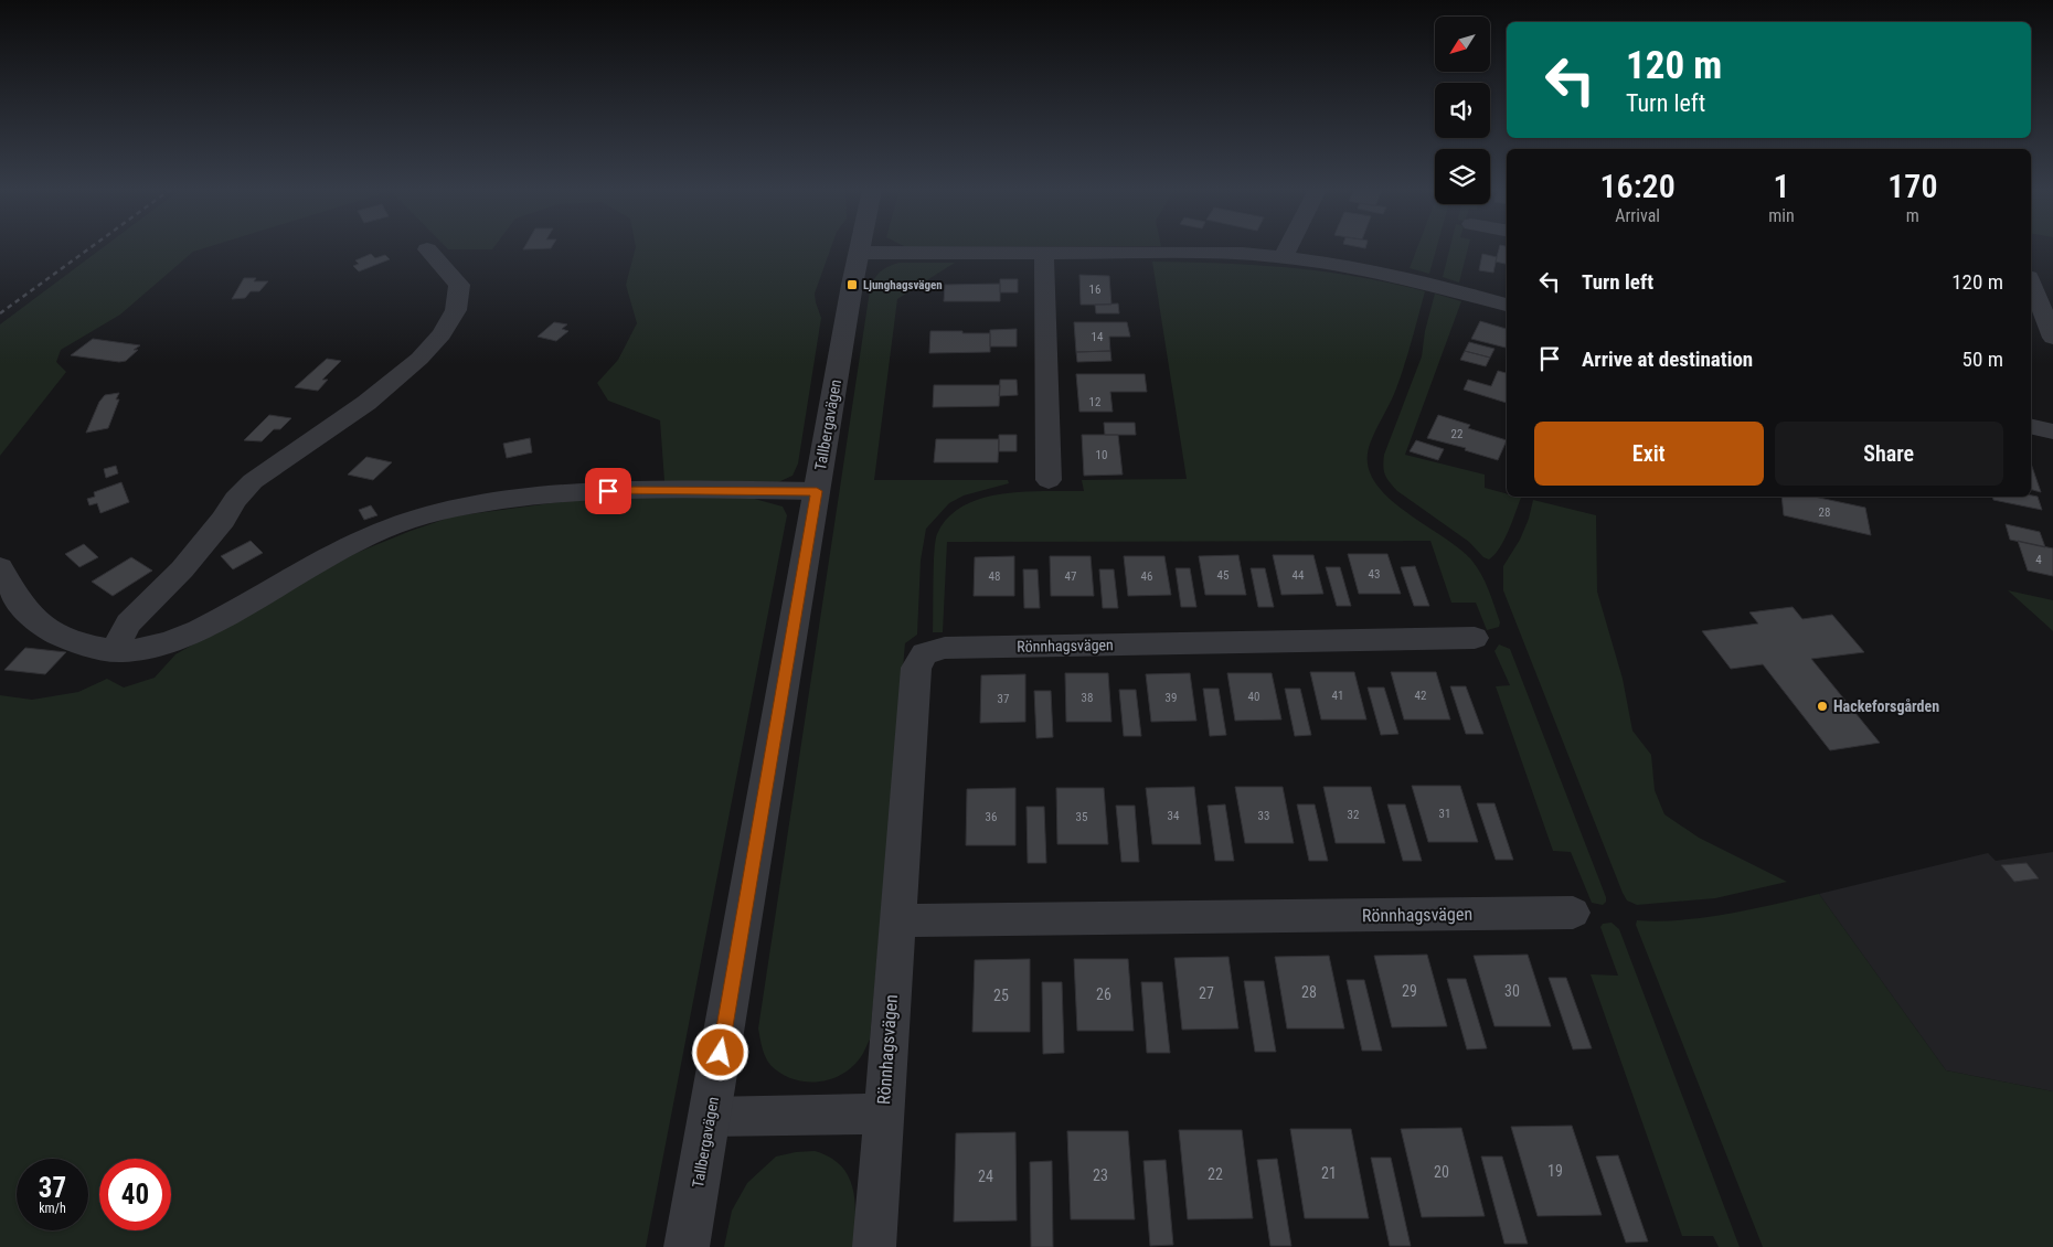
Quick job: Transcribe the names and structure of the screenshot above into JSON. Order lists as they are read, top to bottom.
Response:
{
  "streets": {
    "street": ["Tallbergavägen", "Rönnhagsvägen"]
  },
  "crossings": [
    ["Tallbergavägen", "Rönnhagsvägen"]
  ],
  "places": {
    "transit": ["Ljunghagsvägen"],
    "other": ["Hackeforsgården"]
  },
  "house_numbers": [
    "16",
    "14",
    "12",
    "22",
    "10",
    "28",
    "4",
    "43",
    "45",
    "44",
    "48",
    "47",
    "46",
    "41",
    "42",
    "40",
    "38",
    "39",
    "37",
    "31",
    "32",
    "34",
    "33",
    "36",
    "35",
    "29",
    "30",
    "28",
    "27",
    "26",
    "25",
    "19",
    "20",
    "21",
    "22",
    "23",
    "24"
  ],
  "north": "bottom left",
  "page": {
    "turn": ["120 m", "Turn left"],
    "eta": [
      "16:20",
      "Arrival",
      "1",
      "min",
      "170",
      "m"
    ],
    "list": [
      {
        "name": "Turn left",
        "value": "120 m"
      },
      {
        "name": "Arrive at destination",
        "value": "50 m"
      }
    ],
    "buttons": ["Exit", "Share"],
    "speed": "37 km/h",
    "limit": "40"
  }
}
